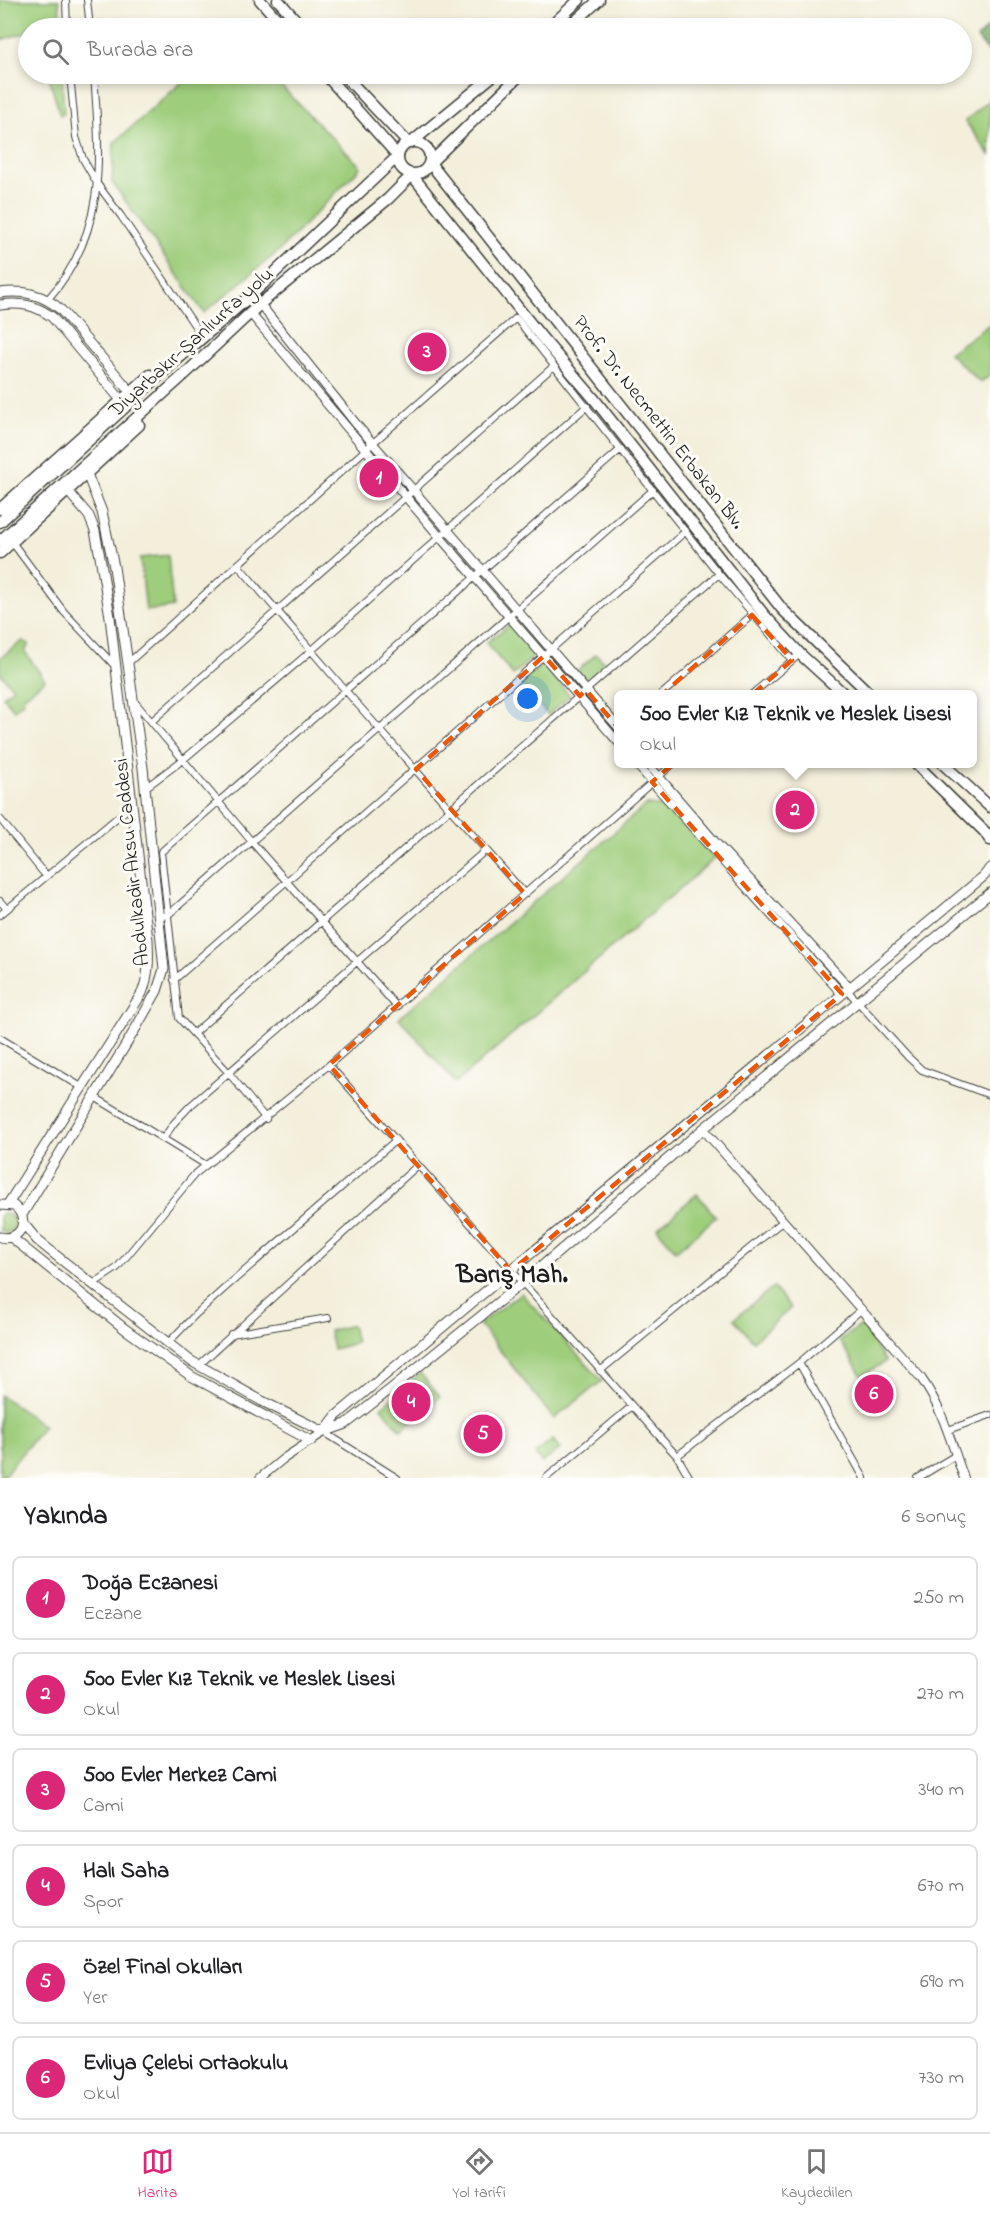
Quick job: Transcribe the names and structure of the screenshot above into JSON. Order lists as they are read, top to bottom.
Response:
{
  "streets": {
    "main road": ["Diyarbakır-Şanlıurfa yolu", "Prof. Dr. Necmettin Erbakan Blv.", "Abdulkadir Aksu Caddesi"]
  },
  "crossings": [
    ["Diyarbakır-Şanlıurfa yolu", "Prof. Dr. Necmettin Erbakan Blv."]
  ],
  "districts": ["Barış Mah."],
  "page": {
    "search": "Burada ara",
    "pins": [
      "3",
      "1",
      "2",
      "6",
      "4",
      "5"
    ],
    "popup": ["500 Evler Kız Teknik ve Meslek Lisesi", "Okul"],
    "heading": ["Yakında", "6 sonuç"],
    "list": [
      {
        "mark": "1",
        "name": "Doğa Eczanesi",
        "note": "Eczane",
        "value": "250 m"
      },
      {
        "mark": "2",
        "name": "500 Evler Kız Teknik ve Meslek Lisesi",
        "note": "Okul",
        "value": "270 m"
      },
      {
        "mark": "3",
        "name": "500 Evler Merkez Cami",
        "note": "Cami",
        "value": "340 m"
      },
      {
        "mark": "4",
        "name": "Halı Saha",
        "note": "Spor",
        "value": "670 m"
      },
      {
        "mark": "5",
        "name": "Özel Final Okulları",
        "note": "Yer",
        "value": "690 m"
      },
      {
        "mark": "6",
        "name": "Evliya Çelebi Ortaokulu",
        "note": "Okul",
        "value": "730 m"
      }
    ],
    "nav": ["Harita", "Yol tarifi", "Kaydedilen"]
  }
}
